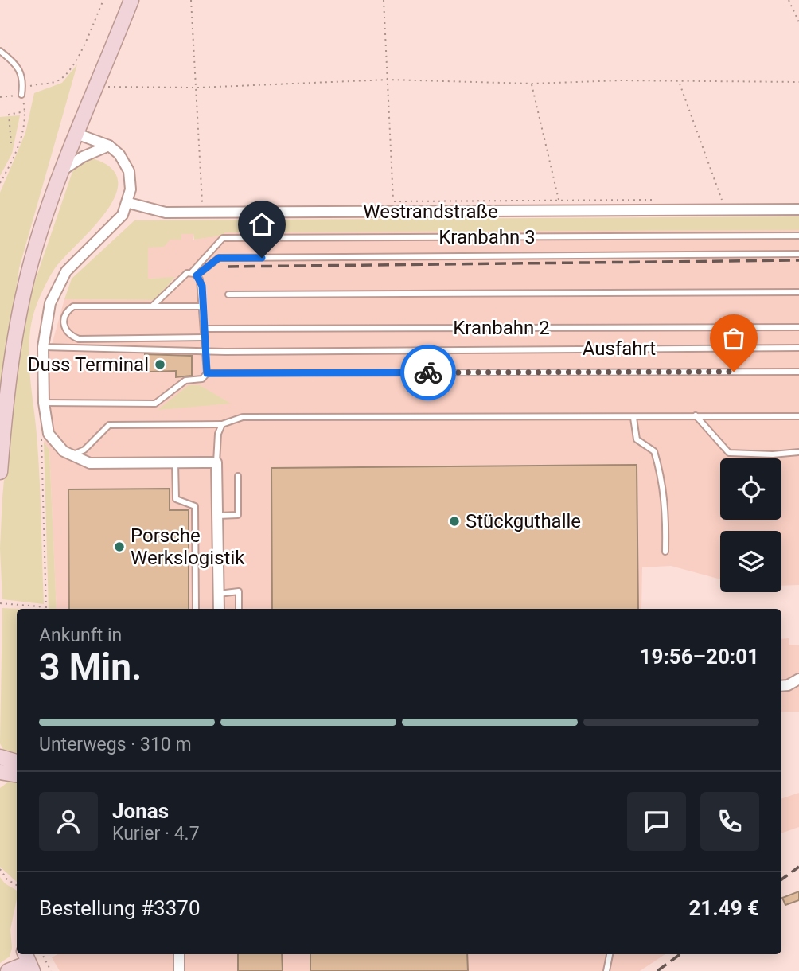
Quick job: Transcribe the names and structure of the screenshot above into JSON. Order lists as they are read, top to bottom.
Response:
{
  "streets": {
    "street": ["Westrandstraße"],
    "lane": ["Kranbahn 3", "Kranbahn 2", "Ausfahrt"]
  },
  "places": ["Duss Terminal", "Stückguthalle", "Porsche Werkslogistik"],
  "page": {
    "heading": ["3 Min.", "Ankunft in", "19:56–20:01"],
    "panel": [
      "Jonas",
      "Kurier · 4.7",
      "Bestellung #3370",
      "21.49 €"
    ],
    "bar": "Unterwegs · 310 m"
  }
}
